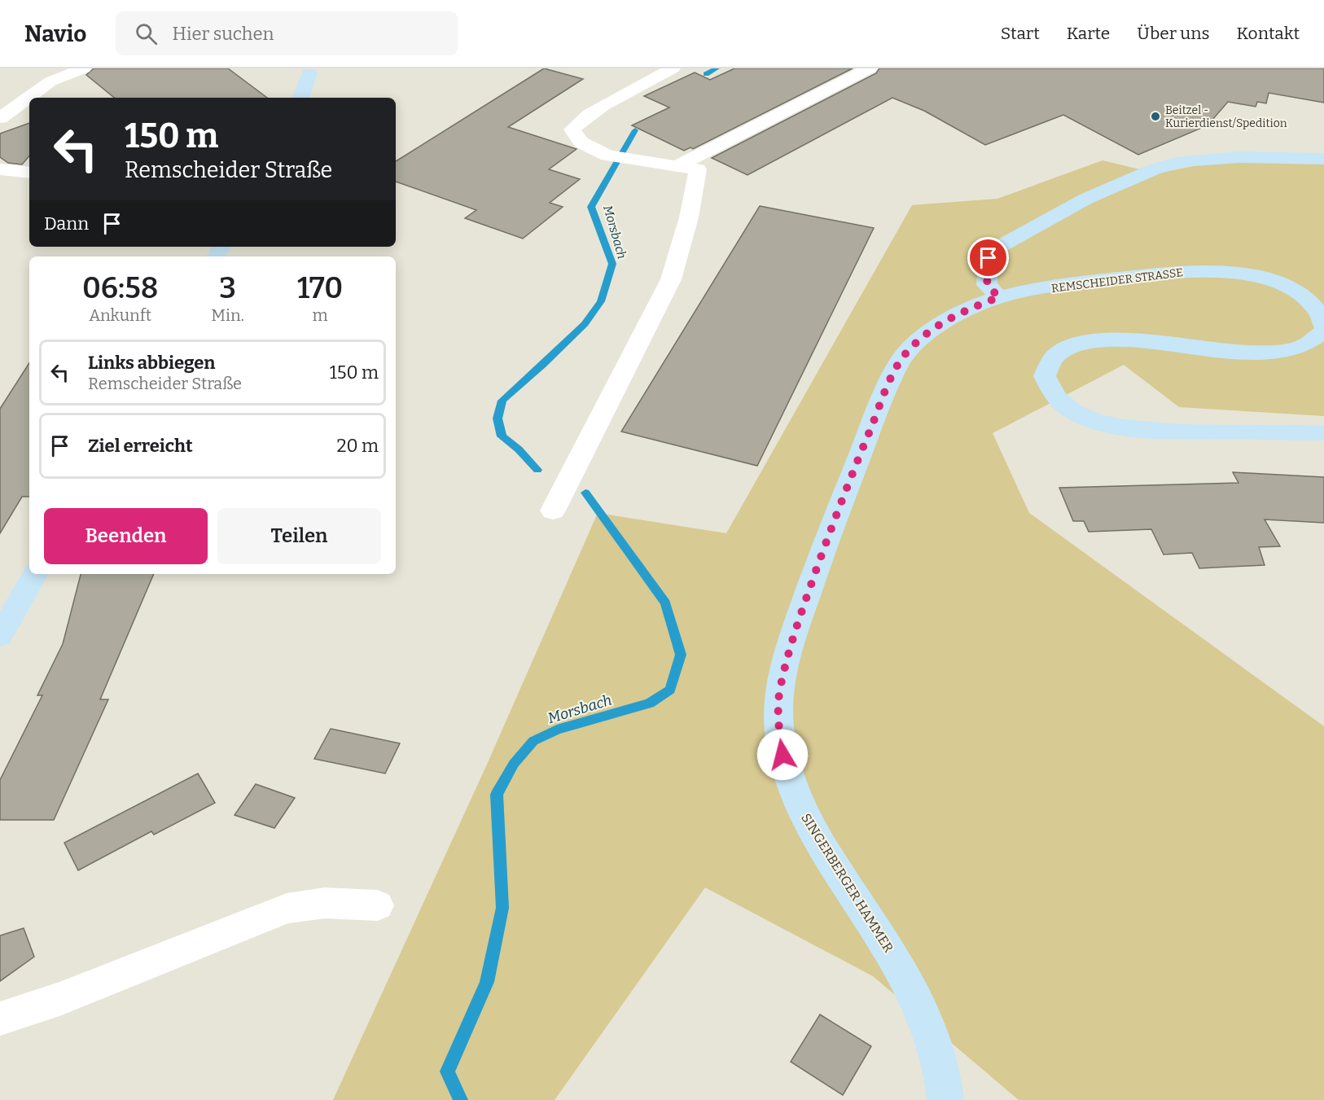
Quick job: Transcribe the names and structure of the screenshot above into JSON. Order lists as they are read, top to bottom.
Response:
{
  "streets": {
    "main road": ["REMSCHEIDER STRASSE", "SINGERBERGER HAMMER"]
  },
  "crossings": [
    ["REMSCHEIDER STRASSE", "SINGERBERGER HAMMER"]
  ],
  "water": ["Morsbach"],
  "places": ["Beitzel - Kurierdienst/Spedition"],
  "page": {
    "header": "Navio",
    "search": "Hier suchen",
    "nav": [
      "Start",
      "Karte",
      "Über uns",
      "Kontakt"
    ],
    "turn": ["150 m", "Remscheider Straße"],
    "then": "Dann",
    "eta": [
      "06:58",
      "Ankunft",
      "3",
      "Min.",
      "170",
      "m"
    ],
    "list": [
      {
        "name": "Links abbiegen",
        "note": "Remscheider Straße",
        "value": "150 m"
      },
      {
        "name": "Ziel erreicht",
        "value": "20 m"
      }
    ],
    "buttons": ["Beenden", "Teilen"]
  }
}
